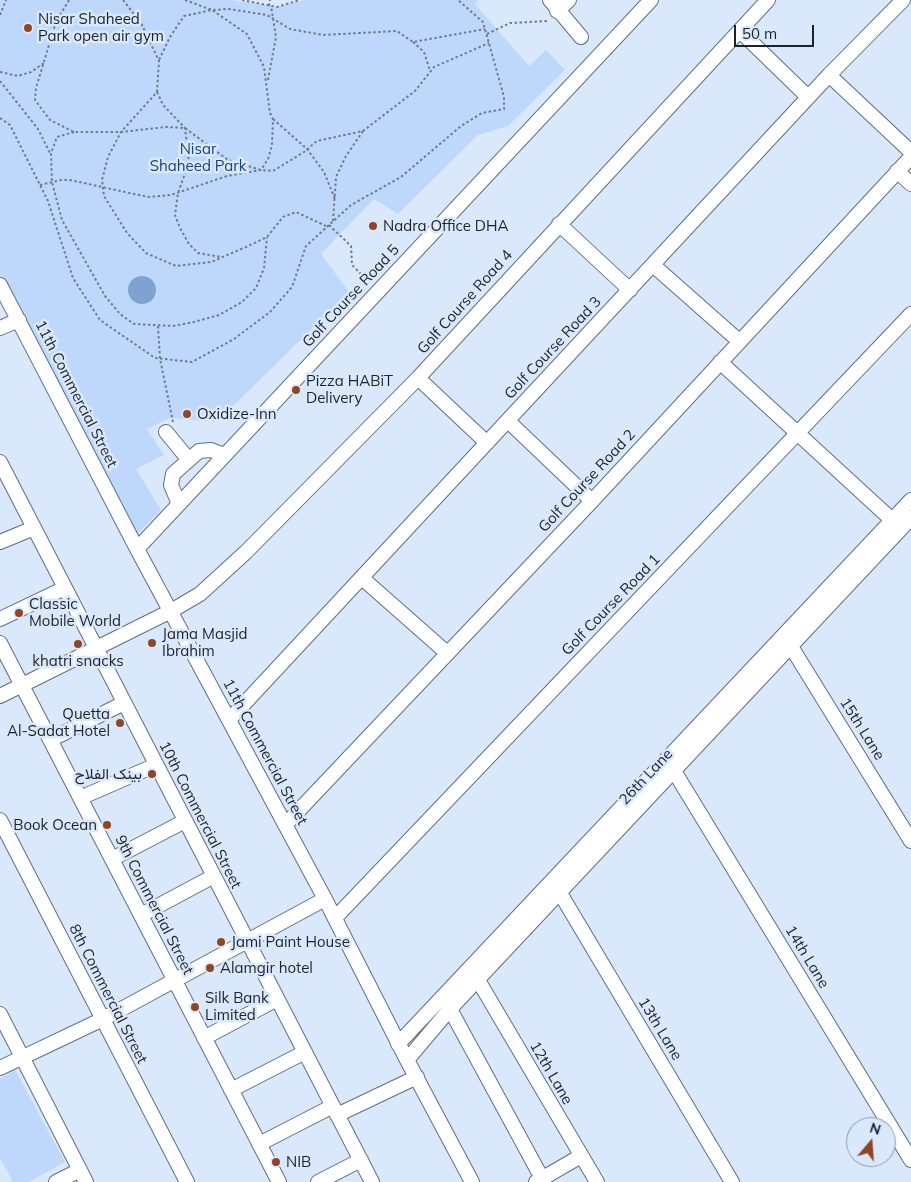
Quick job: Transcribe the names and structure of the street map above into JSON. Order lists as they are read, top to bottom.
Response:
{
  "streets": {
    "street": [
      "Golf Course Road 5",
      "Golf Course Road 4",
      "Golf Course Road 3",
      "11th Commercial Street",
      "Golf Course Road 2",
      "Golf Course Road 1",
      "15th Lane",
      "26th Lane",
      "10th Commercial Street",
      "9th Commercial Street",
      "14th Lane",
      "8th Commercial Street",
      "13th Lane",
      "12th Lane"
    ]
  },
  "crossings": [
    ["Golf Course Road 5", "11th Commercial Street"],
    ["Golf Course Road 4", "11th Commercial Street"],
    ["Golf Course Road 4", "10th Commercial Street"],
    ["Golf Course Road 4", "9th Commercial Street"],
    ["Golf Course Road 3", "11th Commercial Street"],
    ["11th Commercial Street", "Golf Course Road 2"],
    ["11th Commercial Street", "Golf Course Road 1"],
    ["11th Commercial Street", "26th Lane"],
    ["15th Lane", "26th Lane"],
    ["26th Lane", "14th Lane"],
    ["26th Lane", "13th Lane"],
    ["26th Lane", "12th Lane"]
  ],
  "parks": ["Nisar Shaheed Park"],
  "places": [
    "Nisar Shaheed Park open air gym",
    "Nadra Office DHA",
    "Pizza HABiT Delivery",
    "Oxidize-Inn",
    "Classic Mobile World",
    "Jama Masjid Ibrahim",
    "khatri snacks",
    "Quetta Al-Sadat Hotel",
    "بینک الفلاح",
    "Book Ocean",
    "Jami Paint House",
    "Alamgir hotel",
    "Silk Bank Limited",
    "NIB"
  ],
  "scale_bar": "50 m",
  "north": "top"
}
